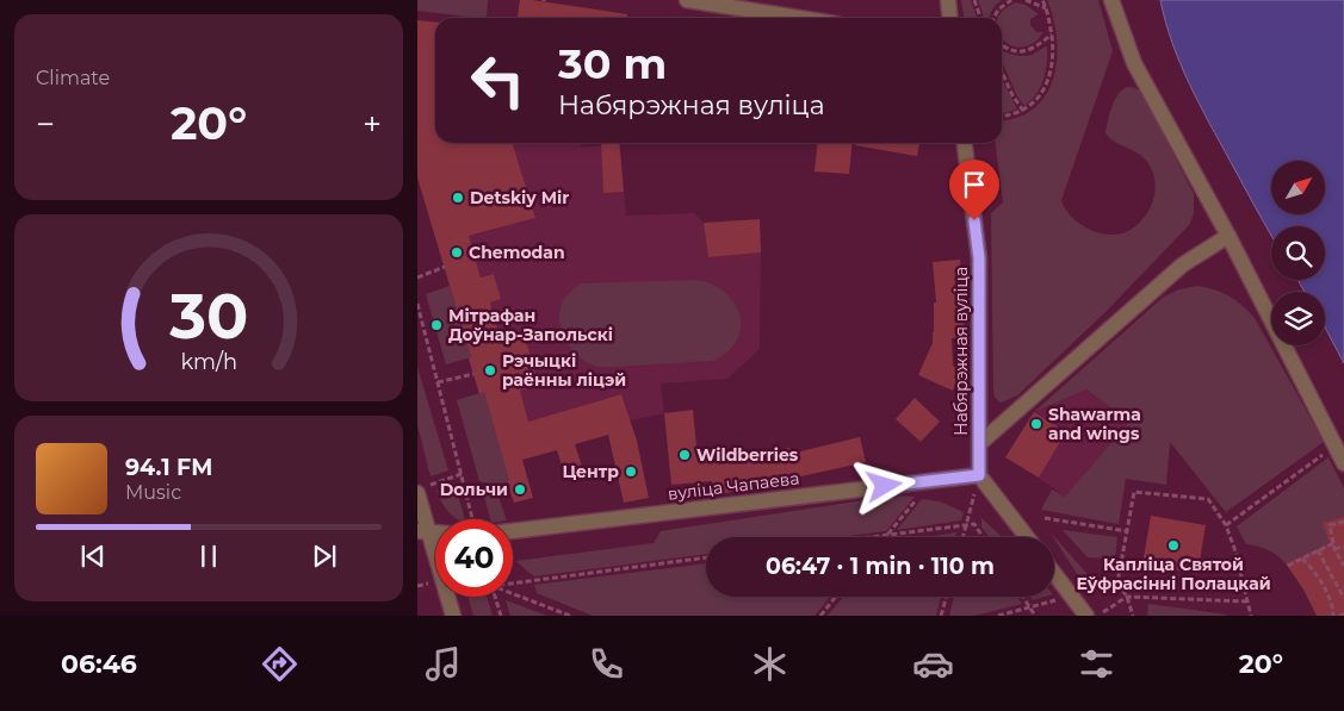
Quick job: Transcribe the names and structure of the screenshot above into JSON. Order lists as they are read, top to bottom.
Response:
{
  "streets": {
    "street": ["Набярэжная вуліца", "вуліца Чапаева"]
  },
  "crossings": [
    ["Набярэжная вуліца", "вуліца Чапаева"]
  ],
  "places": [
    "Detskiy Mir",
    "Chemodan",
    "Мітрафан Доўнар-Запольскі",
    "Рэчыцкі раённы ліцэй",
    "Shawarma and wings",
    "Wildberries",
    "Центр",
    "Doльчи",
    "Капліца Святой Еўфрасінні Полацкай"
  ],
  "north": "top right",
  "page": {
    "tile": "Climate",
    "turn": ["30 m", "Набярэжная вуліца"],
    "heat": ["−", "20°", "+"],
    "song": ["94.1 FM", "Music"],
    "limit": "40",
    "trip": "06:47 · 1 min · 110 m",
    "tabs": ["06:46", "20°"],
    "gauge": ["30", "km/h"]
  }
}
